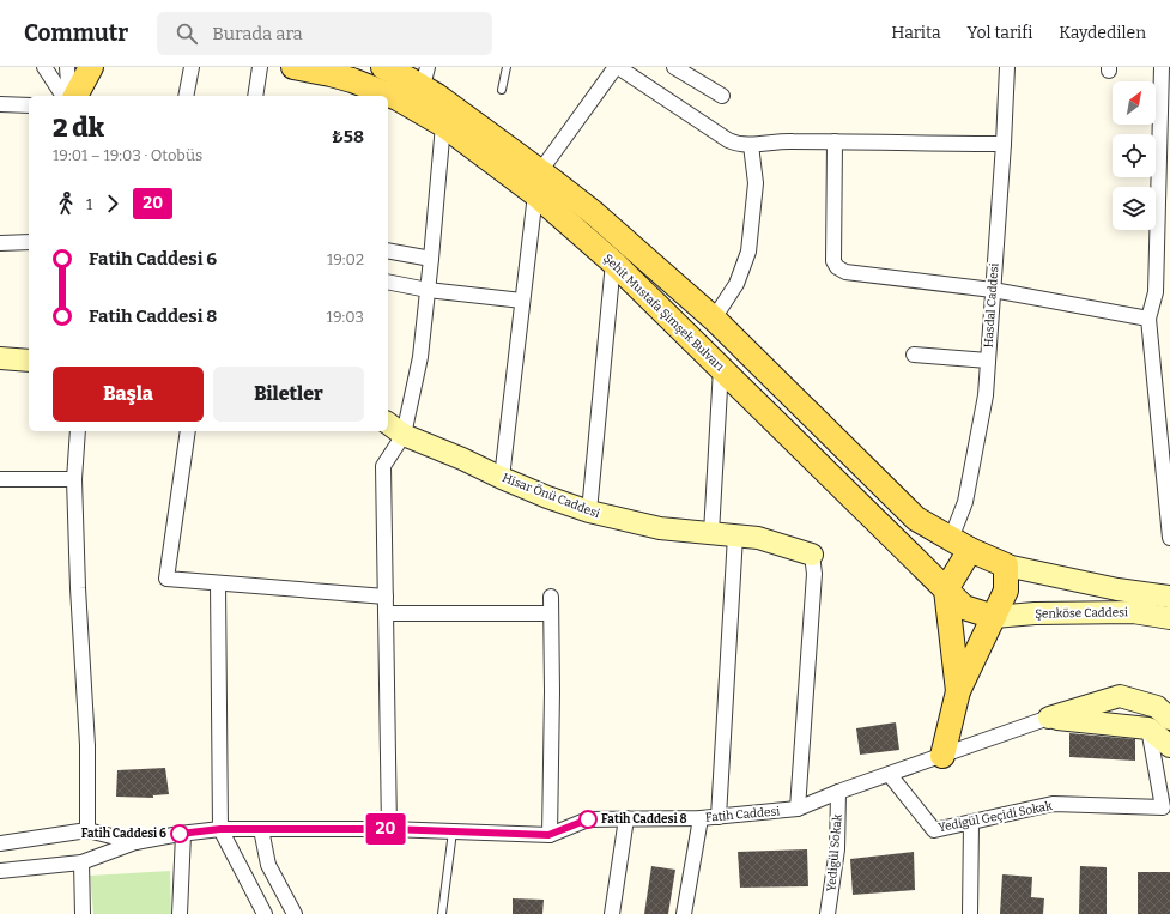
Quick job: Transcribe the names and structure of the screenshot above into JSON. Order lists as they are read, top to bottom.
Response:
{
  "streets": {
    "main road": ["Şehit Mustafa Şimşek Bulvarı", "Hisar Önü Caddesi", "Şenköse Caddesi"],
    "street": [
      "Hasdal Caddesi",
      "Fatih Caddesi",
      "Yedigül Geçidi Sokak",
      "Yedigül Sokak"
    ]
  },
  "crossings": [
    ["Hasdal Caddesi", "Şehit Mustafa Şimşek Bulvarı"],
    ["Şehit Mustafa Şimşek Bulvarı", "Şenköse Caddesi"],
    ["Fatih Caddesi", "Yedigül Geçidi Sokak"],
    ["Fatih Caddesi", "Yedigül Sokak"]
  ],
  "places": ["Fatih Caddesi 8", "Fatih Caddesi 6"],
  "lines": ["bus line 20"],
  "north": "top right",
  "page": {
    "header": "Commutr",
    "search": "Burada ara",
    "nav": ["Harita", "Yol tarifi", "Kaydedilen"],
    "on_map": "20",
    "heading": ["2 dk", "19:01 – 19:03 · Otobüs", "₺58"],
    "legs": ["1", "20"],
    "list": [
      {
        "name": "Fatih Caddesi 6",
        "value": "19:02"
      },
      {
        "name": "Fatih Caddesi 8",
        "value": "19:03"
      }
    ],
    "buttons": ["Başla", "Biletler"]
  }
}
